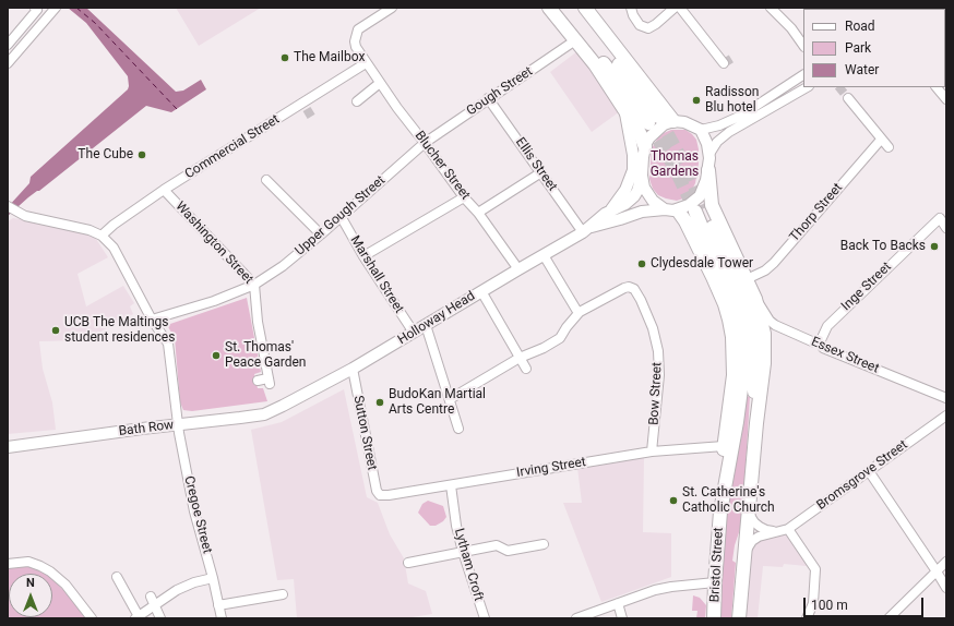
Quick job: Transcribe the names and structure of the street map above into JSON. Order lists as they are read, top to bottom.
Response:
{
  "streets": {
    "highway": ["Bristol Street"],
    "main road": ["Holloway Head", "Bath Row"],
    "street": [
      "Gough Street",
      "Commercial Street",
      "Ellis Street",
      "Blucher Street",
      "Thorp Street",
      "Upper Gough Street",
      "Washington Street",
      "Marshall Street",
      "Inge Street",
      "Essex Street",
      "Bow Street",
      "Sutton Street",
      "Irving Street",
      "Bromsgrove Street",
      "Cregoe Street",
      "Lytham Croft"
    ]
  },
  "crossings": [
    ["Gough Street", "Ellis Street"],
    ["Gough Street", "Blucher Street"],
    ["Gough Street", "Upper Gough Street"],
    ["Commercial Street", "Blucher Street"],
    ["Commercial Street", "Washington Street"],
    ["Commercial Street", "Cregoe Street"],
    ["Ellis Street", "Holloway Head"],
    ["Blucher Street", "Upper Gough Street"],
    ["Blucher Street", "Holloway Head"],
    ["Upper Gough Street", "Washington Street"],
    ["Upper Gough Street", "Marshall Street"],
    ["Upper Gough Street", "Cregoe Street"],
    ["Marshall Street", "Holloway Head"],
    ["Inge Street", "Essex Street"],
    ["Holloway Head", "Bath Row"],
    ["Holloway Head", "Sutton Street"],
    ["Bow Street", "Irving Street"],
    ["Bath Row", "Cregoe Street"],
    ["Sutton Street", "Irving Street"],
    ["Irving Street", "Lytham Croft"],
    ["Bromsgrove Street", "Bristol Street"]
  ],
  "parks": ["Thomas Gardens"],
  "places": [
    "The Mailbox",
    "Radisson Blu hotel",
    "The Cube",
    "Back To Backs",
    "Clydesdale Tower",
    "UCB The Maltings student residences",
    "St. Thomas' Peace Garden",
    "BudoKan Martial Arts Centre",
    "St. Catherine's Catholic Church"
  ],
  "legend": ["Road", "Park", "Water"],
  "scale_bar": "100 m",
  "north": "top"
}
